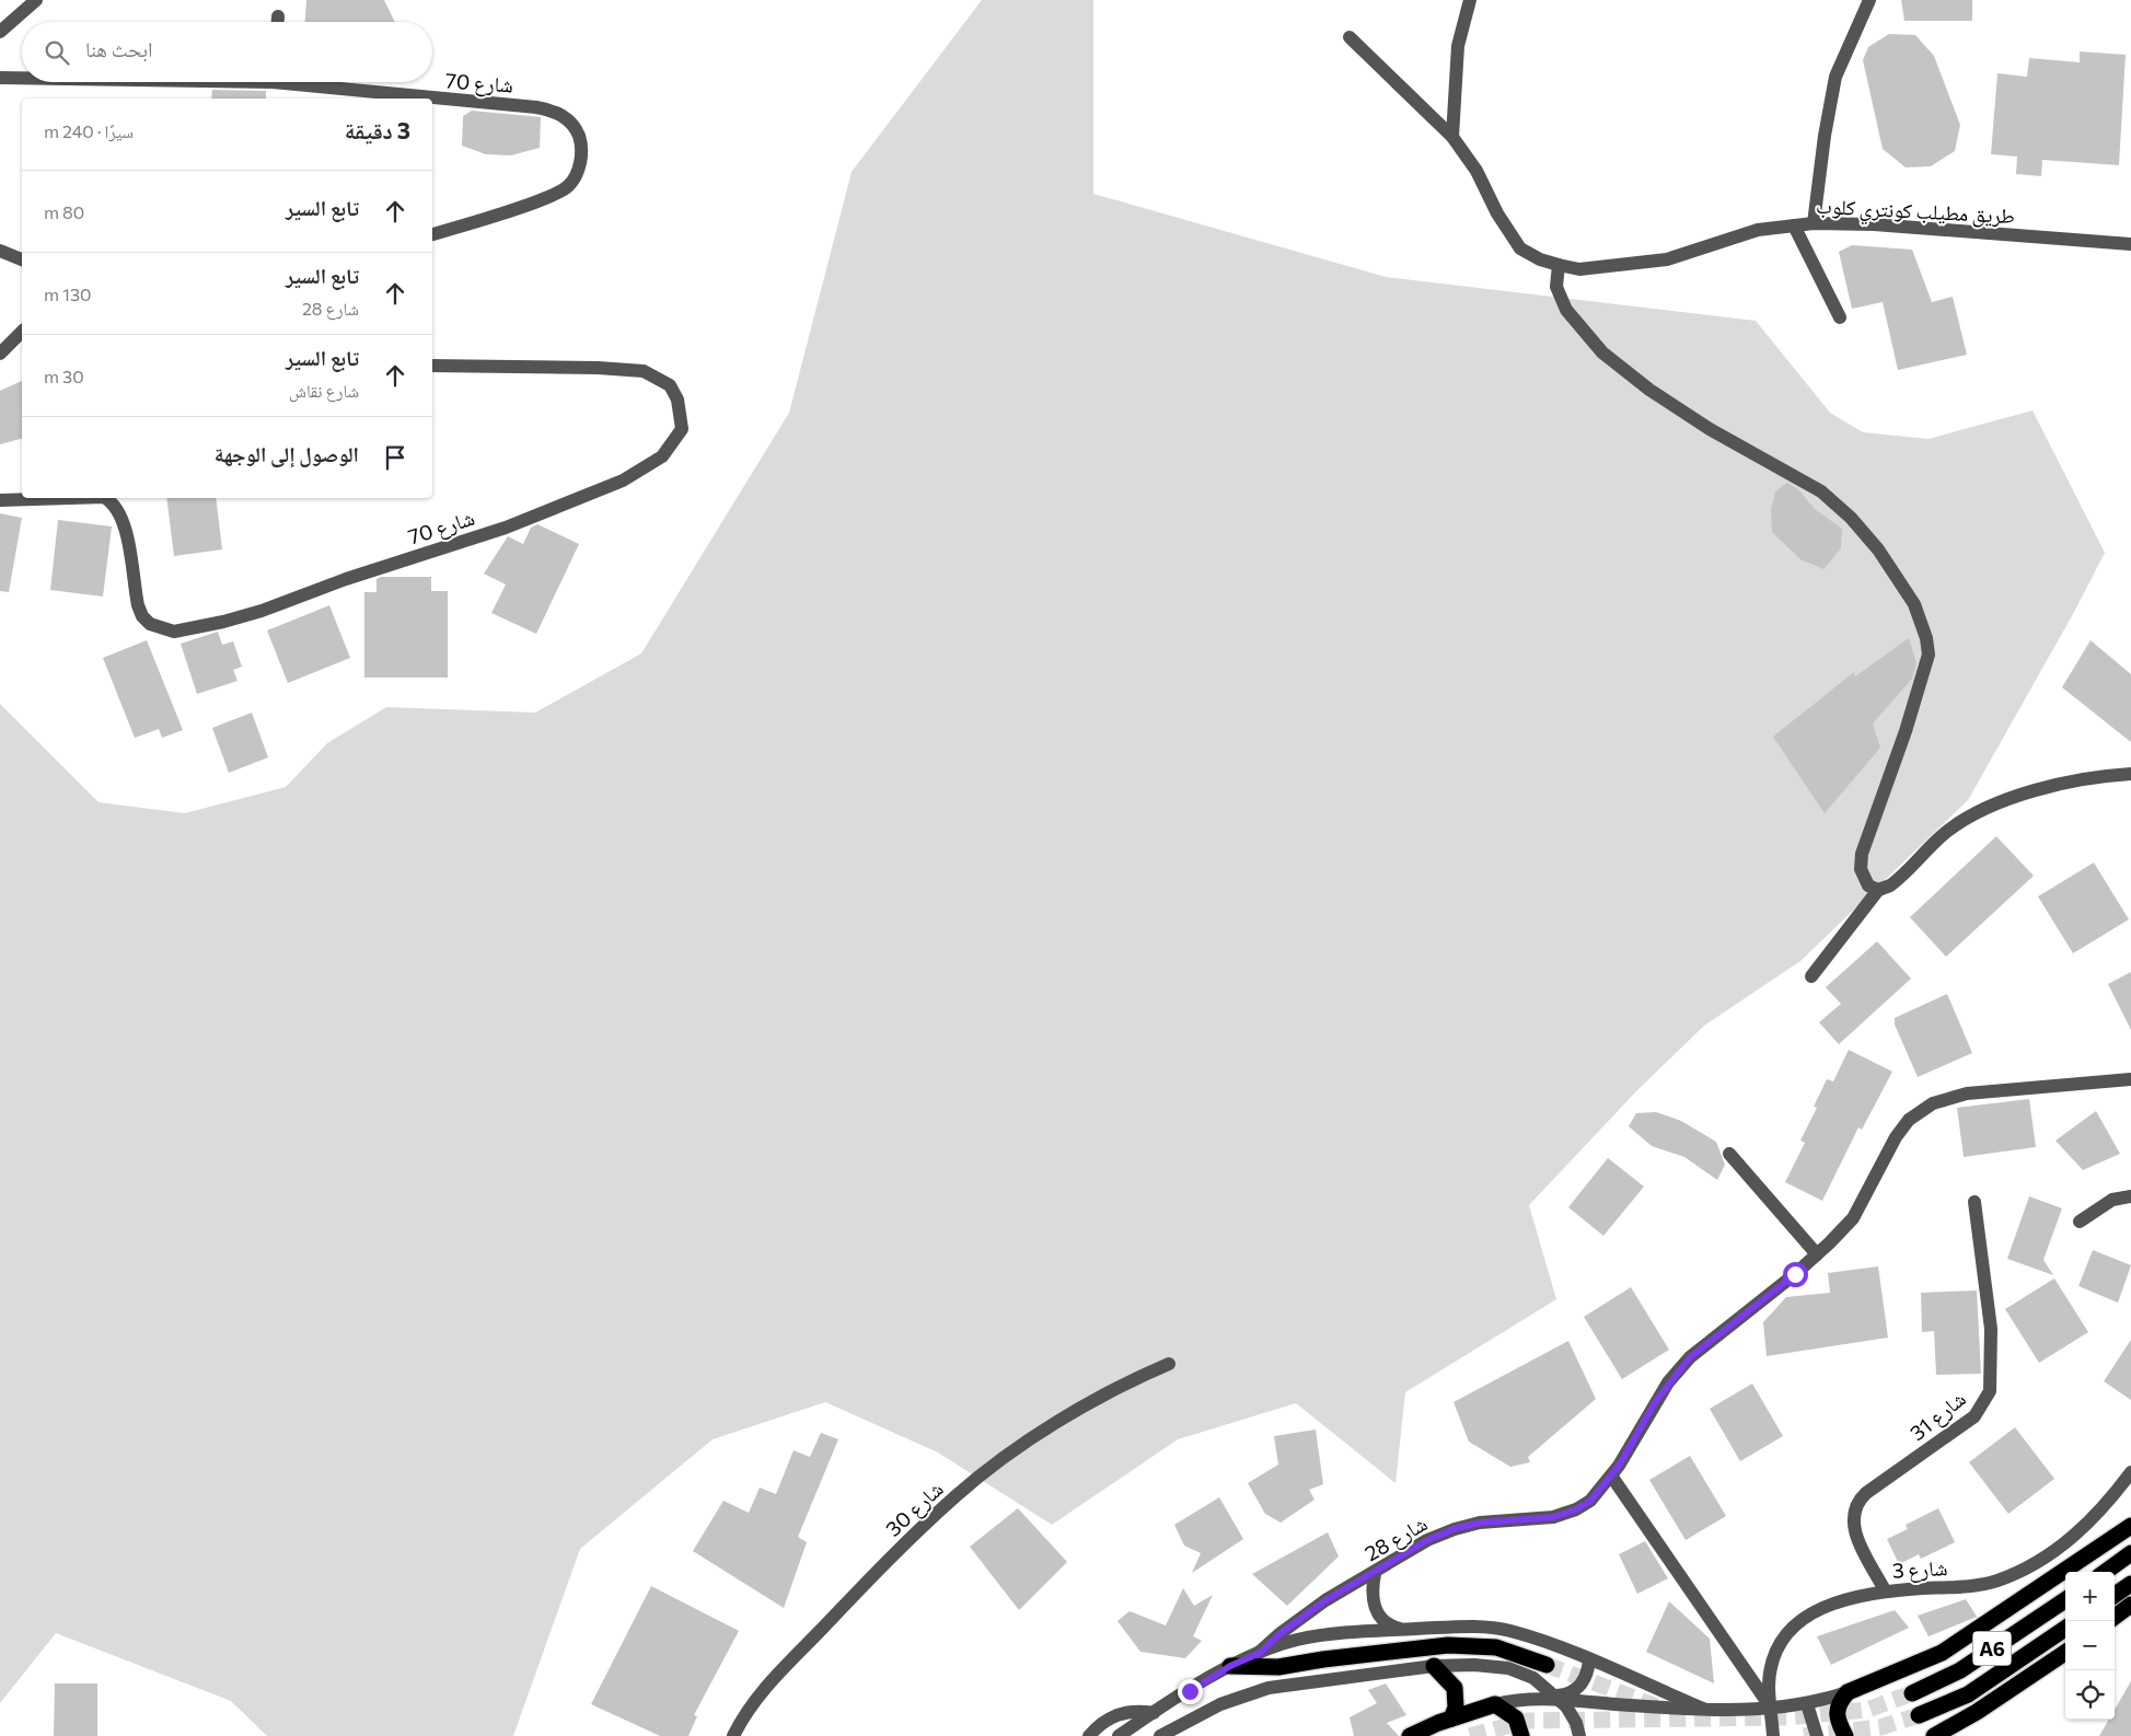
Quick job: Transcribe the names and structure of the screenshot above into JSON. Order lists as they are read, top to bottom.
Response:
{
  "streets": {
    "highway": ["A6"],
    "street": [
      "شارع 70",
      "طريق مطيلب كونتري كلوب",
      "شارع 31",
      "شارع 30",
      "شارع 28",
      "شارع 3"
    ]
  },
  "crossings": [
    ["شارع 31", "شارع 3"]
  ],
  "page": {
    "search": "ابحث هنا",
    "heading": ["3 دقيقة", "سيرًا · 240 m"],
    "list": [
      ["تابع السير", "80 m"],
      ["تابع السير", "شارع 28", "130 m"],
      ["تابع السير", "شارع نقاش", "30 m"],
      "الوصول إلى الوجهة"
    ],
    "map_buttons": ["+", "−"]
  }
}
